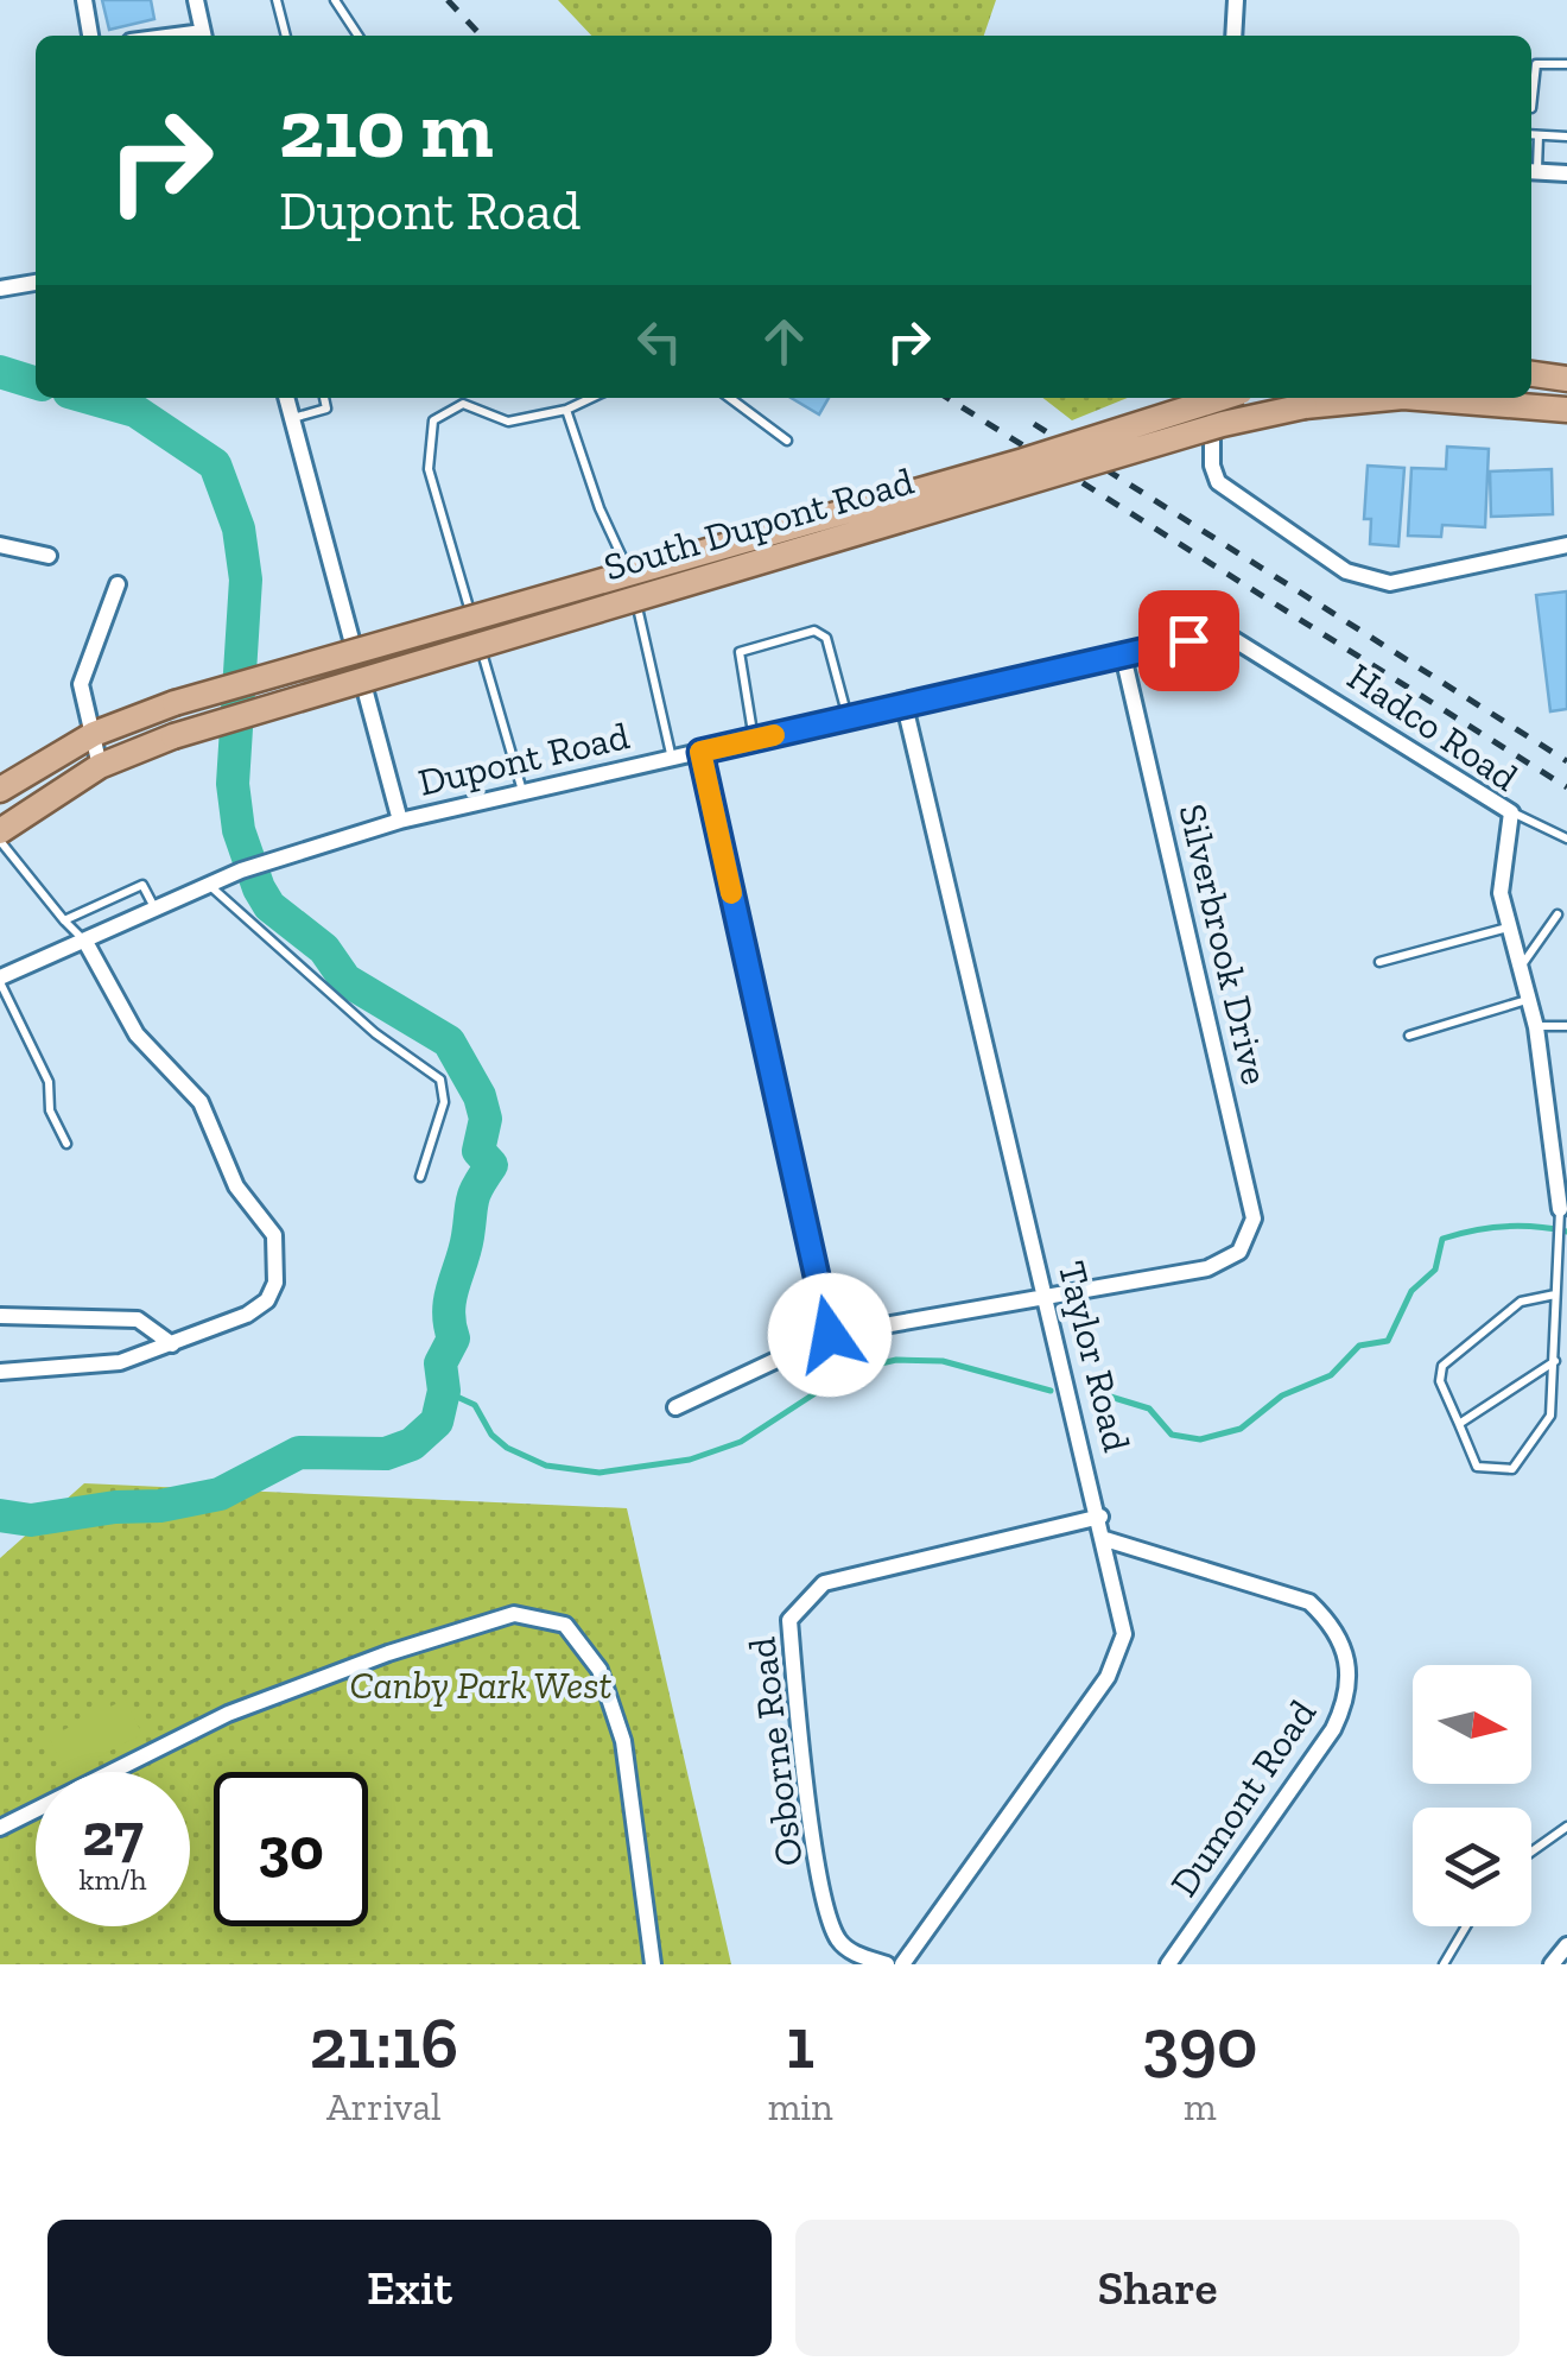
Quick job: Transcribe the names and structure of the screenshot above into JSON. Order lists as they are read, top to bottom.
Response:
{
  "streets": {
    "main road": ["South Dupont Road"],
    "street": [
      "Hadco Road",
      "Dupont Road",
      "Silverbrook Drive",
      "Taylor Road",
      "Osborne Road",
      "Dumont Road"
    ]
  },
  "crossings": [
    ["Hadco Road", "Dupont Road"],
    ["Dupont Road", "Silverbrook Drive"],
    ["Dupont Road", "Taylor Road"],
    ["Silverbrook Drive", "Taylor Road"],
    ["Taylor Road", "Osborne Road"],
    ["Taylor Road", "Dumont Road"]
  ],
  "parks": ["Canby Park West"],
  "north": "right",
  "page": {
    "turn": ["210 m", "Dupont Road"],
    "speed": "27 km/h",
    "limit": "30",
    "eta": [
      "21:16",
      "Arrival",
      "1",
      "min",
      "390",
      "m"
    ],
    "buttons": ["Exit", "Share"]
  }
}
